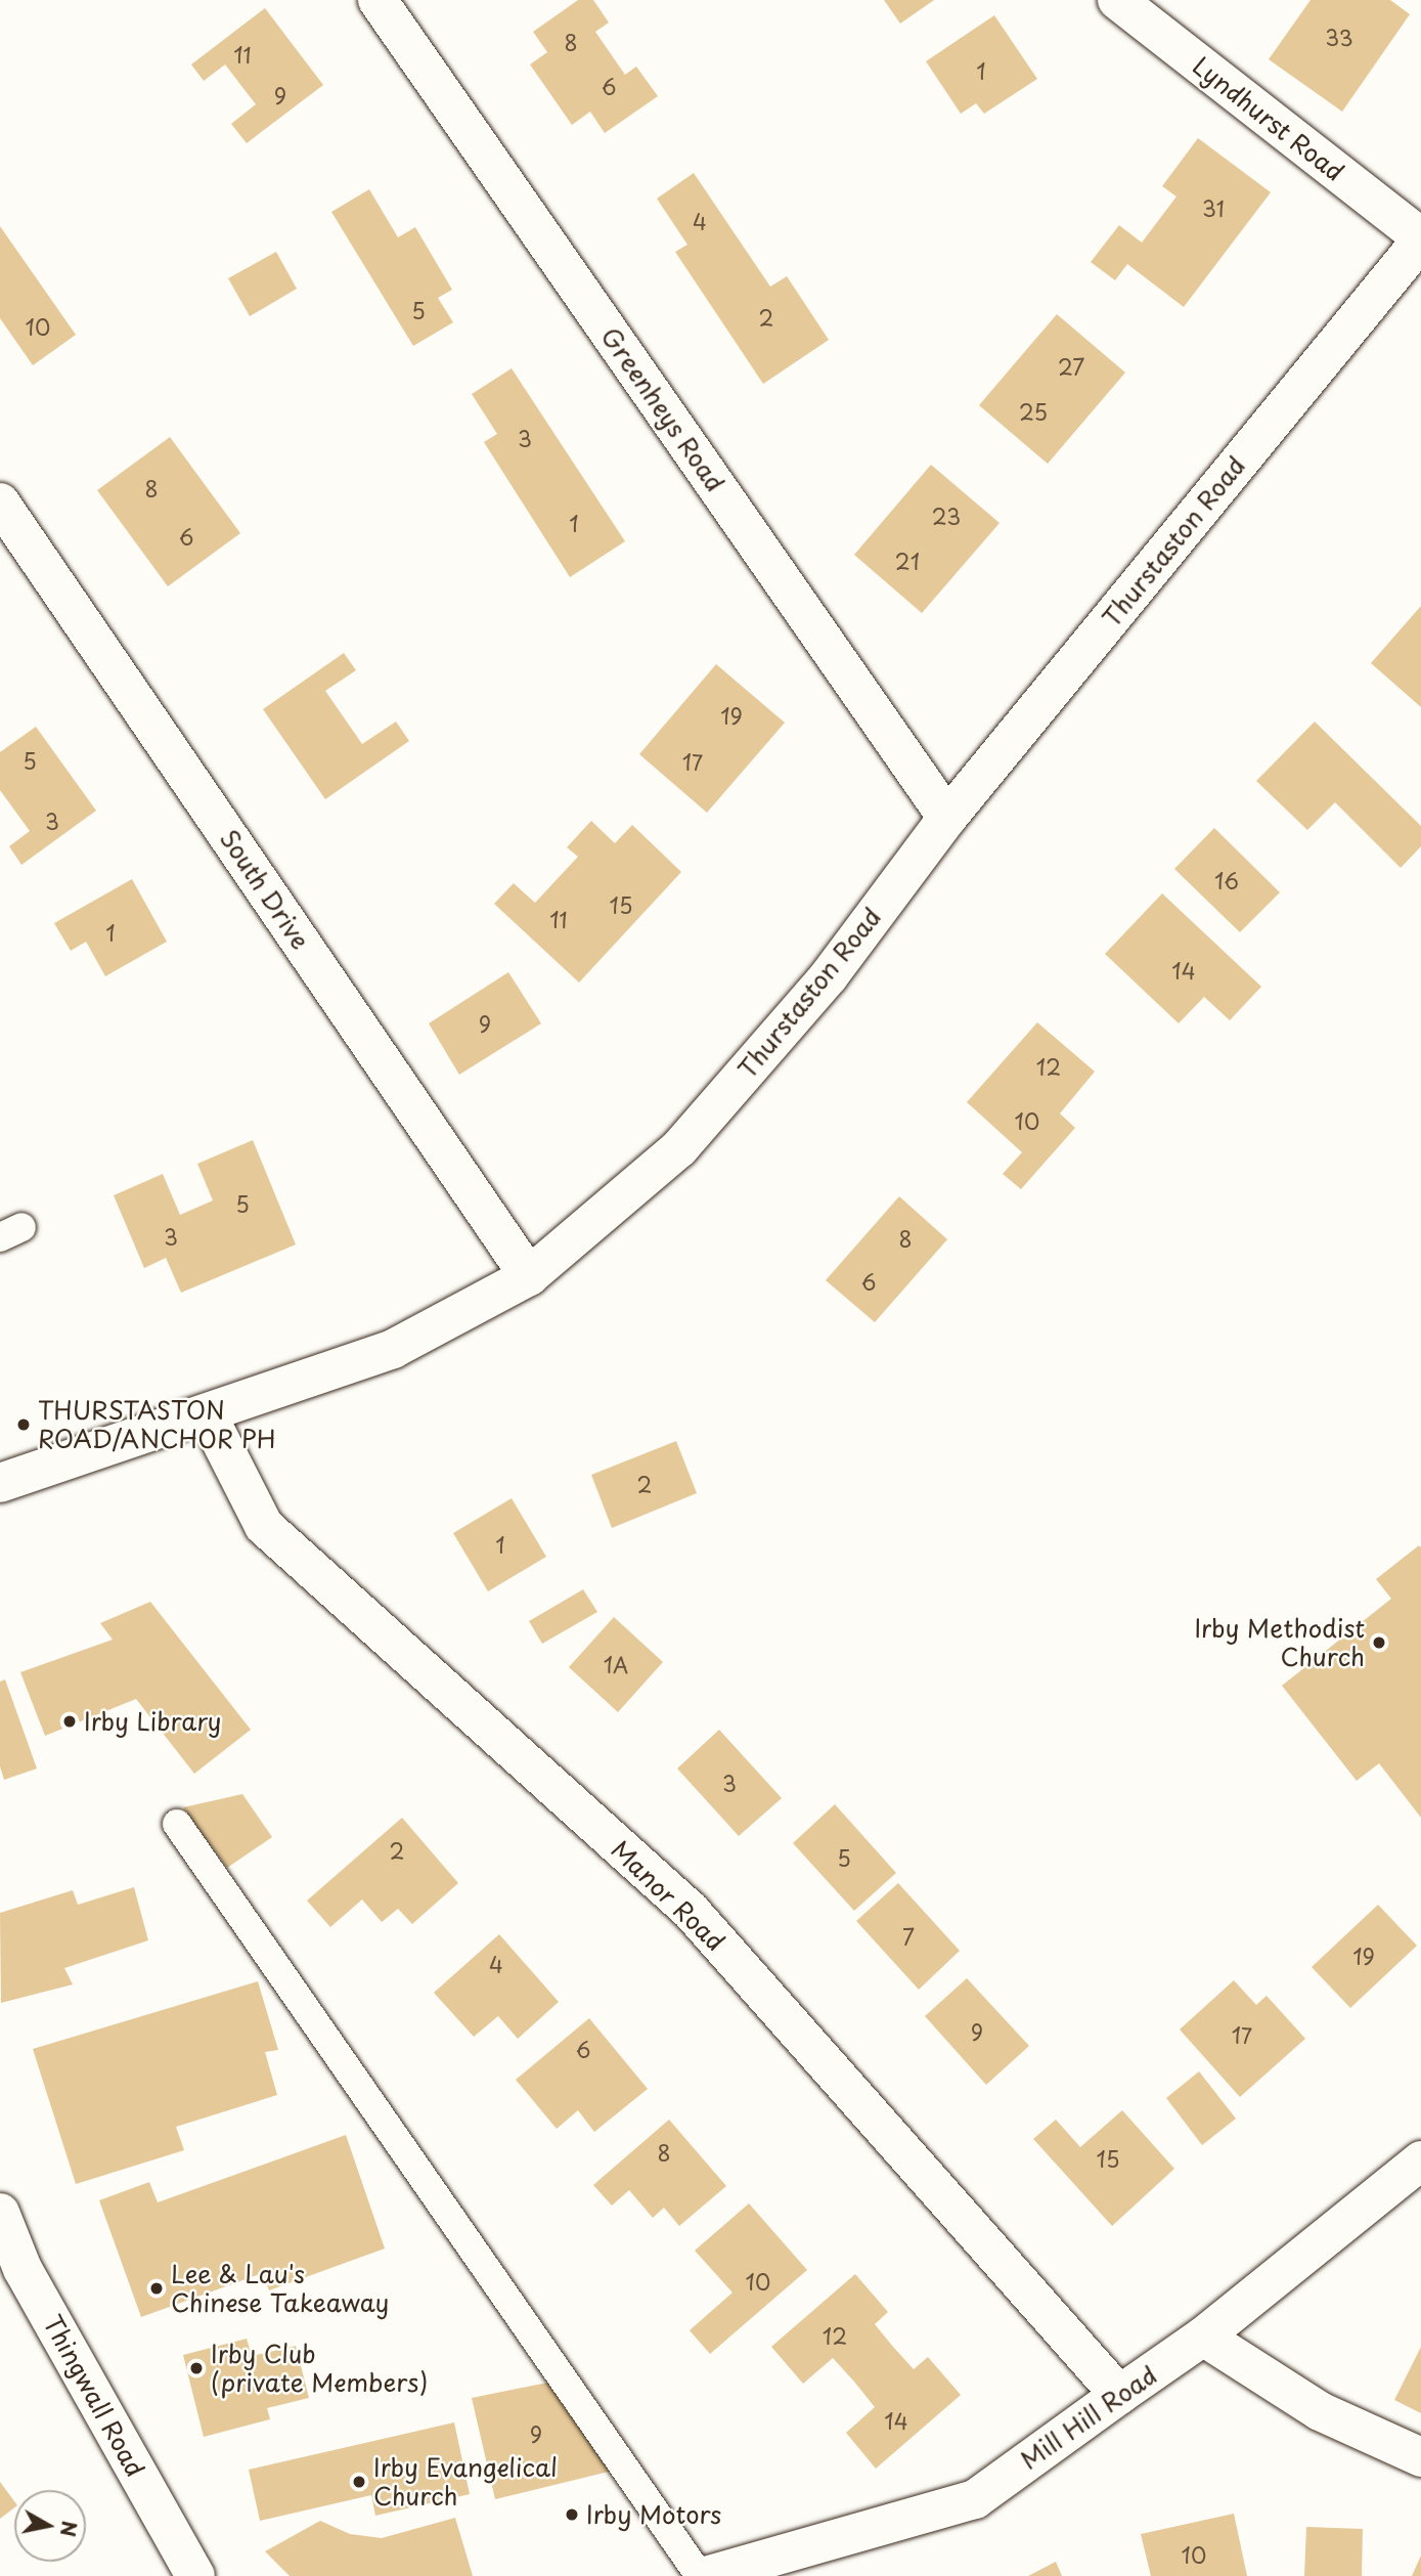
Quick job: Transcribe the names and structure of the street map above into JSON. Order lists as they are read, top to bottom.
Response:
{
  "streets": {
    "street": [
      "Lyndhurst Road",
      "Greenheys Road",
      "Thurstaston Road",
      "South Drive",
      "Manor Road",
      "Thingwall Road",
      "Mill Hill Road"
    ]
  },
  "crossings": [
    ["Lyndhurst Road", "Thurstaston Road"],
    ["Greenheys Road", "Thurstaston Road"],
    ["Thurstaston Road", "South Drive"],
    ["Thurstaston Road", "Manor Road"],
    ["Manor Road", "Mill Hill Road"]
  ],
  "places": [
    "THURSTASTON ROAD/ANCHOR PH",
    "Irby Methodist Church",
    "Irby Library",
    "Lee & Lau's Chinese Takeaway",
    "Irby Club (private Members)",
    "Irby Evangelical Church",
    "Irby Motors"
  ],
  "house_numbers": [
    "33",
    "8",
    "11",
    "1",
    "6",
    "9",
    "31",
    "4",
    "5",
    "2",
    "10",
    "27",
    "25",
    "3",
    "8",
    "23",
    "1",
    "6",
    "21",
    "19",
    "5",
    "17",
    "3",
    "16",
    "15",
    "11",
    "1",
    "14",
    "9",
    "12",
    "10",
    "5",
    "3",
    "8",
    "6",
    "2",
    "1",
    "1A",
    "3",
    "2",
    "5",
    "7",
    "19",
    "4",
    "9",
    "17",
    "6",
    "8",
    "15",
    "10",
    "12",
    "14",
    "9",
    "10"
  ],
  "north": "right"
}
